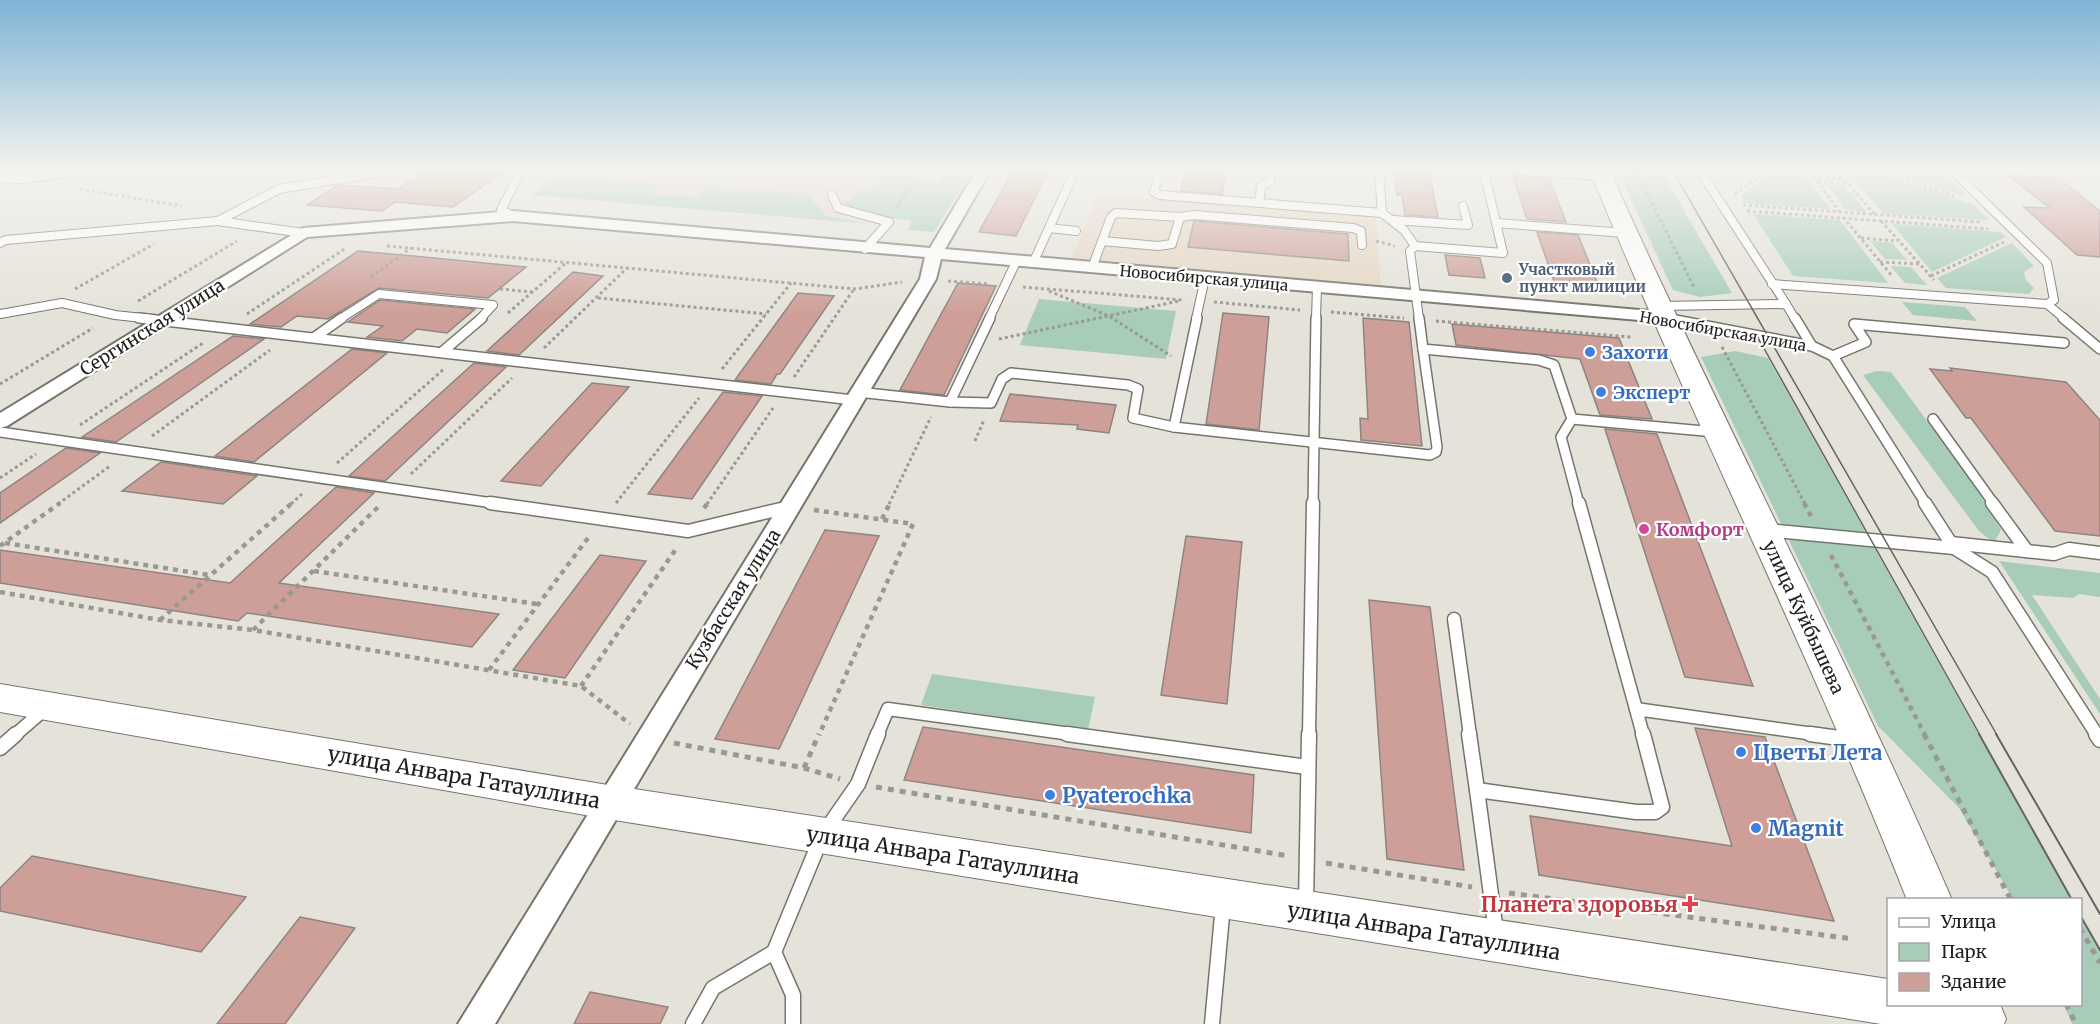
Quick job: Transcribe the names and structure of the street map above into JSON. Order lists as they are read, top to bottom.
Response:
{
  "streets": {
    "street": [
      "Новосибирская улица",
      "Сергинская улица",
      "Кузбасская улица",
      "улица Куйбышева",
      "улица Анвара Гатауллина"
    ]
  },
  "crossings": [
    ["Новосибирская улица", "Сергинская улица"],
    ["Новосибирская улица", "Кузбасская улица"],
    ["Новосибирская улица", "улица Куйбышева"],
    ["Кузбасская улица", "улица Анвара Гатауллина"]
  ],
  "places": {
    "other": [
      "Участковый пункт милиции",
      "Захоти",
      "Эксперт",
      "Комфорт",
      "Цветы Лета",
      "Pyaterochka",
      "Magnit"
    ],
    "health": ["Планета здоровья"]
  },
  "legend": ["Улица", "Парк", "Здание"]
}
